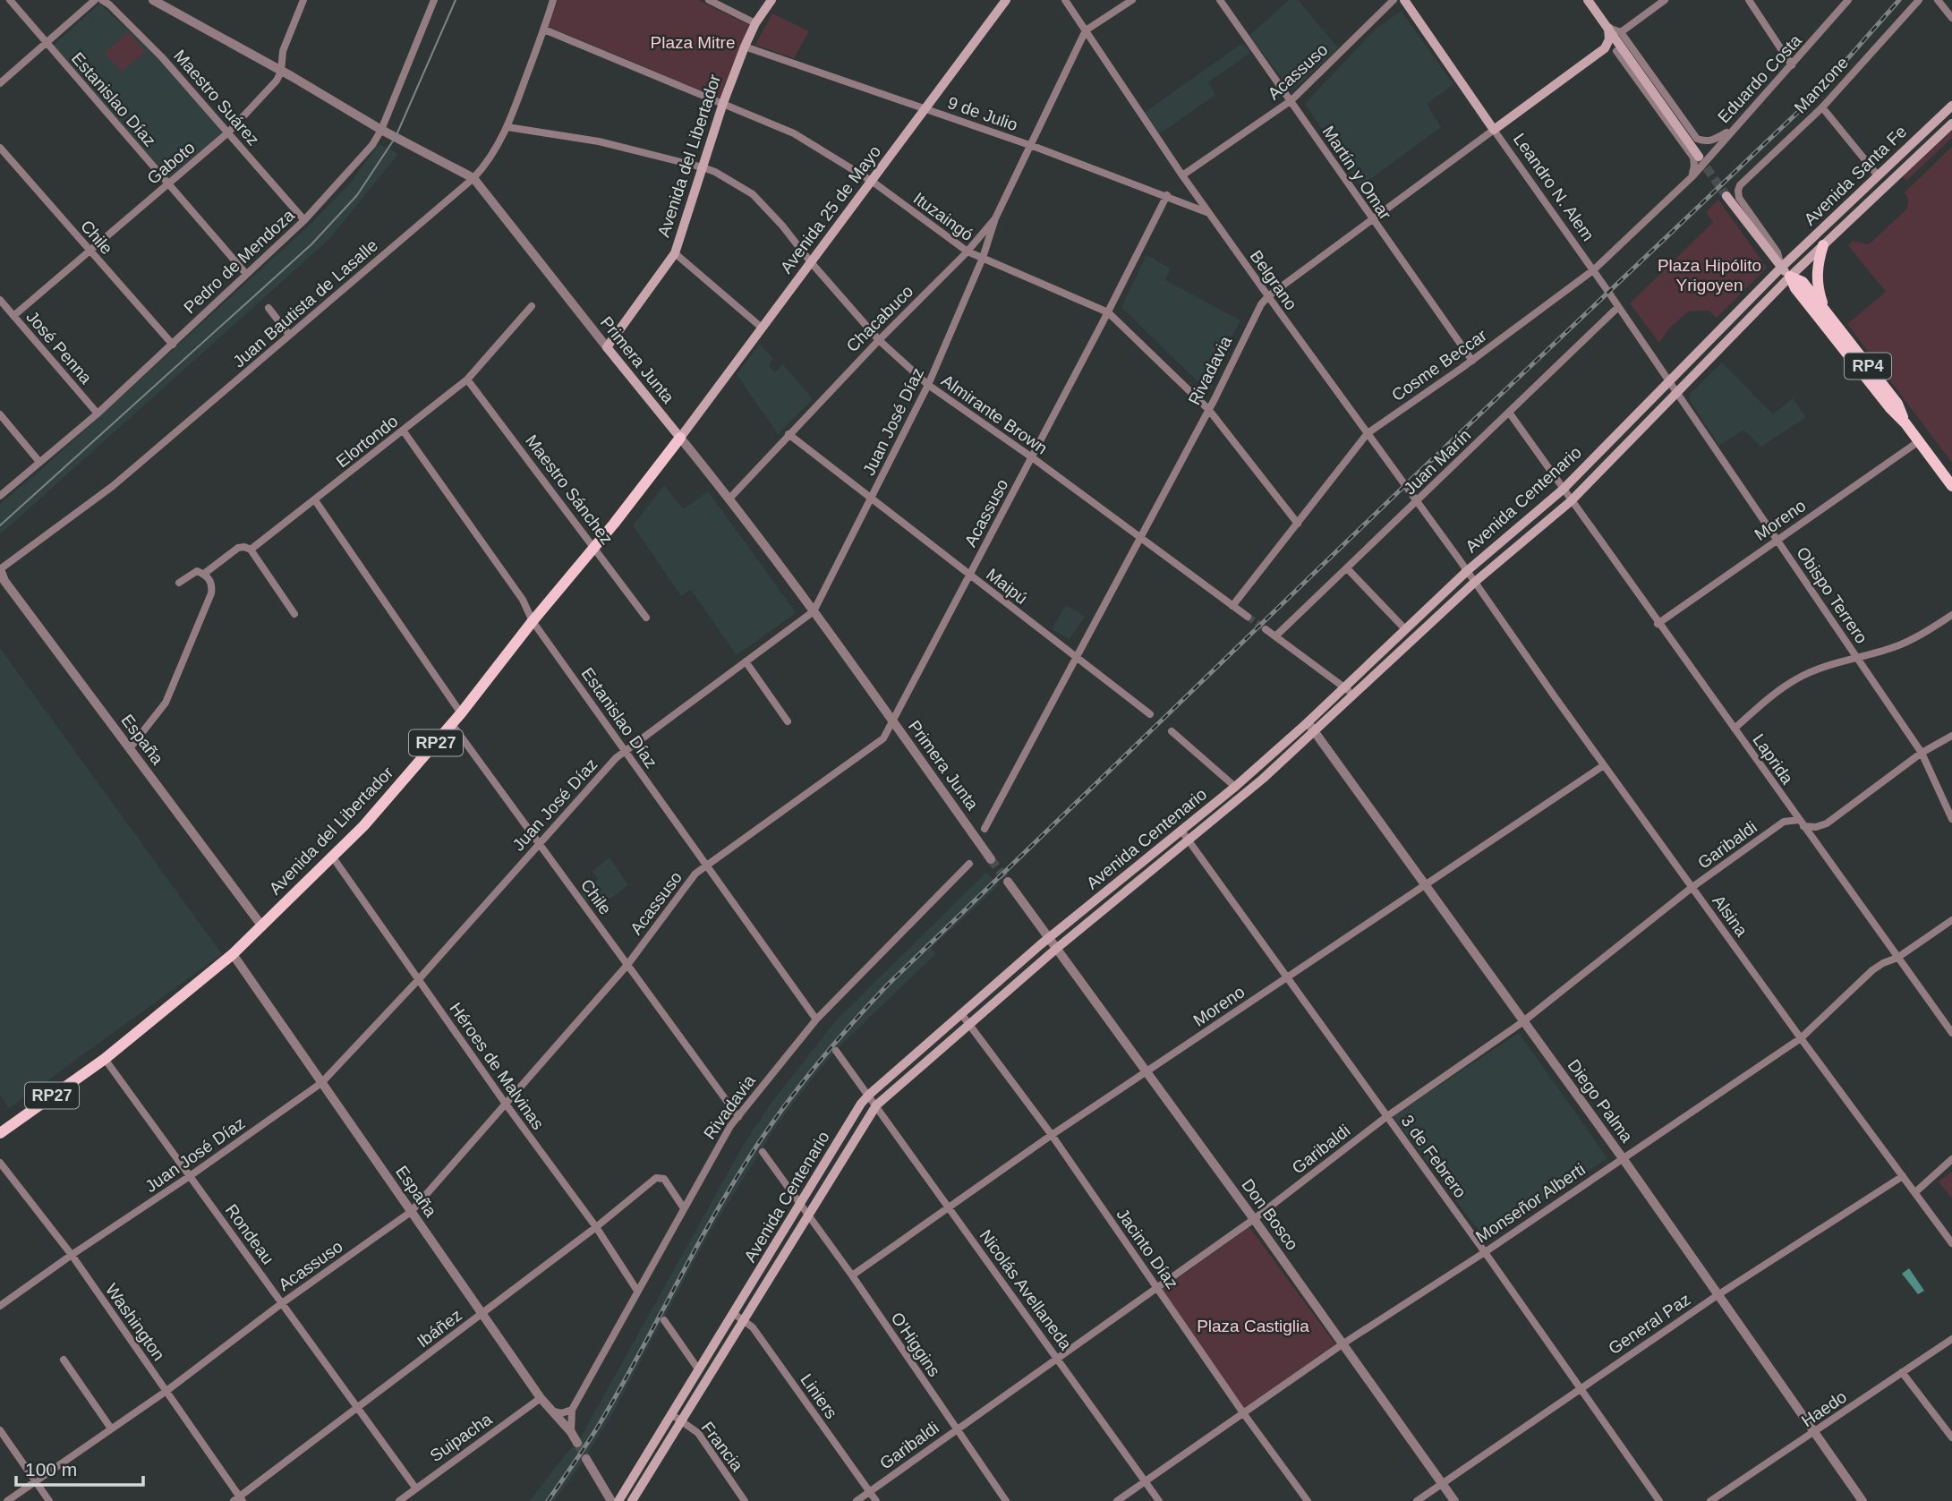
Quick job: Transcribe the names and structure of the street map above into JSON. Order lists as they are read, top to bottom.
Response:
{
  "streets": {
    "main road": [
      "Avenida del Libertador",
      "Avenida Santa Fe",
      "Leandro N. Alem",
      "Avenida 25 de Mayo",
      "Primera Junta",
      "RP4",
      "Rivadavia",
      "Avenida Centenario",
      "RP27"
    ],
    "street": [
      "Acassuso",
      "Eduardo Costa",
      "Manzone",
      "Maestro Suárez",
      "Estanislao Díaz",
      "9 de Julio",
      "Gaboto",
      "Martín y Omar",
      "Ituzaingó",
      "Chile",
      "Pedro de Mendoza",
      "Belgrano",
      "Juan Bautista de Lasalle",
      "Chacabuco",
      "José Penna",
      "Cosme Beccar",
      "Almirante Brown",
      "Juan José Díaz",
      "Elortondo",
      "Juan Marín",
      "Maestro Sánchez",
      "Moreno",
      "Maipú",
      "Obispo Terrero",
      "España",
      "Laprida",
      "Garibaldi",
      "Alsina",
      "Héroes de Malvinas",
      "Diego Palma",
      "3 de Febrero",
      "Monseñor Alberti",
      "Don Bosco",
      "Rondeau",
      "Jacinto Díaz",
      "Nicolás Avellaneda",
      "Washington",
      "General Paz",
      "Ibáñez",
      "O'Higgins",
      "Liniers",
      "Haedo",
      "Suipacha",
      "Francia"
    ]
  },
  "crossings": [
    ["Acassuso", "Estanislao Díaz"],
    ["Acassuso", "9 de Julio"],
    ["Acassuso", "Martín y Omar"],
    ["Acassuso", "Ituzaingó"],
    ["Acassuso", "Chile"],
    ["Acassuso", "Belgrano"],
    ["Acassuso", "Primera Junta"],
    ["Acassuso", "Almirante Brown"],
    ["Acassuso", "Maipú"],
    ["Acassuso", "España"],
    ["Acassuso", "Héroes de Malvinas"],
    ["Acassuso", "Rondeau"],
    ["Acassuso", "Washington"],
    ["Eduardo Costa", "Cosme Beccar"],
    ["Manzone", "Avenida Santa Fe"],
    ["Manzone", "RP4"],
    ["Manzone", "Avenida Centenario"],
    ["Maestro Suárez", "Gaboto"],
    ["Maestro Suárez", "Pedro de Mendoza"],
    ["Estanislao Díaz", "Avenida del Libertador"],
    ["Estanislao Díaz", "Gaboto"],
    ["Estanislao Díaz", "Pedro de Mendoza"],
    ["Estanislao Díaz", "Rivadavia"],
    ["Estanislao Díaz", "Juan José Díaz"],
    ["Estanislao Díaz", "Elortondo"],
    ["9 de Julio", "Avenida del Libertador"],
    ["9 de Julio", "Avenida 25 de Mayo"],
    ["9 de Julio", "Belgrano"],
    ["9 de Julio", "Chacabuco"],
    ["Avenida del Libertador", "Avenida 25 de Mayo"],
    ["Avenida del Libertador", "Ituzaingó"],
    ["Avenida del Libertador", "Chile"],
    ["Avenida del Libertador", "Primera Junta"],
    ["Avenida del Libertador", "Almirante Brown"],
    ["Avenida del Libertador", "Maestro Sánchez"],
    ["Avenida del Libertador", "España"],
    ["Avenida del Libertador", "Héroes de Malvinas"],
    ["Avenida del Libertador", "Rondeau"],
    ["Gaboto", "Chile"],
    ["Gaboto", "José Penna"],
    ["Gaboto", "Primera Junta"],
    ["Martín y Omar", "Cosme Beccar"],
    ["Martín y Omar", "Rivadavia"],
    ["Avenida Santa Fe", "RP4"],
    ["Avenida Santa Fe", "Avenida Centenario"],
    ["Leandro N. Alem", "Cosme Beccar"],
    ["Leandro N. Alem", "Rivadavia"],
    ["Leandro N. Alem", "Juan Marín"],
    ["Leandro N. Alem", "Avenida Centenario"],
    ["Leandro N. Alem", "Obispo Terrero"],
    ["Avenida 25 de Mayo", "Ituzaingó"],
    ["Avenida 25 de Mayo", "Primera Junta"],
    ["Avenida 25 de Mayo", "Almirante Brown"],
    ["Ituzaingó", "Juan Bautista de Lasalle"],
    ["Ituzaingó", "Chacabuco"],
    ["Ituzaingó", "Cosme Beccar"],
    ["Ituzaingó", "Rivadavia"],
    ["Ituzaingó", "Juan José Díaz"],
    ["Chile", "Pedro de Mendoza"],
    ["Chile", "Rivadavia"],
    ["Chile", "Juan José Díaz"],
    ["Pedro de Mendoza", "José Penna"],
    ["Pedro de Mendoza", "Primera Junta"],
    ["Belgrano", "Chacabuco"],
    ["Belgrano", "Cosme Beccar"],
    ["Belgrano", "Rivadavia"],
    ["Belgrano", "Juan Marín"],
    ["Belgrano", "Avenida Centenario"],
    ["Belgrano", "Alsina"],
    ["Juan Bautista de Lasalle", "Primera Junta"],
    ["Juan Bautista de Lasalle", "Almirante Brown"],
    ["Juan Bautista de Lasalle", "España"],
    ["Chacabuco", "Primera Junta"],
    ["Chacabuco", "Almirante Brown"],
    ["Chacabuco", "Juan José Díaz"],
    ["Chacabuco", "Maipú"],
    ["Primera Junta", "Juan José Díaz"],
    ["Cosme Beccar", "Almirante Brown"],
    ["RP4", "Avenida Centenario"],
    ["RP4", "Moreno"],
    ["Rivadavia", "Almirante Brown"],
    ["Rivadavia", "Maipú"],
    ["Rivadavia", "España"],
    ["Rivadavia", "Héroes de Malvinas"],
    ["Rivadavia", "Ibáñez"],
    ["Almirante Brown", "Juan José Díaz"],
    ["Juan José Díaz", "Maipú"],
    ["Juan José Díaz", "España"],
    ["Juan José Díaz", "Héroes de Malvinas"],
    ["Juan José Díaz", "Rondeau"],
    ["Juan José Díaz", "Washington"],
    ["Elortondo", "Maestro Sánchez"],
    ["Avenida Centenario", "Obispo Terrero"],
    ["Avenida Centenario", "Laprida"],
    ["Avenida Centenario", "Alsina"],
    ["Avenida Centenario", "Diego Palma"],
    ["Avenida Centenario", "3 de Febrero"],
    ["Avenida Centenario", "Don Bosco"],
    ["Avenida Centenario", "Jacinto Díaz"],
    ["Avenida Centenario", "Nicolás Avellaneda"],
    ["Avenida Centenario", "O'Higgins"],
    ["Avenida Centenario", "Liniers"],
    ["Avenida Centenario", "Francia"],
    ["Moreno", "Obispo Terrero"],
    ["Moreno", "Laprida"],
    ["Moreno", "Alsina"],
    ["Moreno", "Diego Palma"],
    ["Moreno", "3 de Febrero"],
    ["Moreno", "Don Bosco"],
    ["Moreno", "Jacinto Díaz"],
    ["Moreno", "Nicolás Avellaneda"],
    ["Moreno", "O'Higgins"],
    ["Obispo Terrero", "Garibaldi"],
    ["España", "Ibáñez"],
    ["España", "Suipacha"],
    ["Laprida", "Garibaldi"],
    ["Laprida", "Monseñor Alberti"],
    ["Garibaldi", "Alsina"],
    ["Garibaldi", "Diego Palma"],
    ["Garibaldi", "3 de Febrero"],
    ["Garibaldi", "Don Bosco"],
    ["Garibaldi", "Jacinto Díaz"],
    ["Garibaldi", "Nicolás Avellaneda"],
    ["Garibaldi", "O'Higgins"],
    ["Garibaldi", "Liniers"],
    ["Alsina", "Monseñor Alberti"],
    ["Alsina", "General Paz"],
    ["Héroes de Malvinas", "Ibáñez"],
    ["Diego Palma", "Monseñor Alberti"],
    ["Diego Palma", "General Paz"],
    ["Diego Palma", "Haedo"],
    ["3 de Febrero", "Monseñor Alberti"],
    ["3 de Febrero", "General Paz"],
    ["Monseñor Alberti", "Don Bosco"],
    ["Monseñor Alberti", "Jacinto Díaz"],
    ["Monseñor Alberti", "Nicolás Avellaneda"],
    ["Don Bosco", "General Paz"],
    ["Rondeau", "Ibáñez"],
    ["Rondeau", "Suipacha"],
    ["Washington", "Ibáñez"]
  ],
  "parks": ["Plaza Mitre", "Plaza Hipólito Yrigoyen", "Plaza Castiglia"],
  "scale_bar": "100 m"
}
